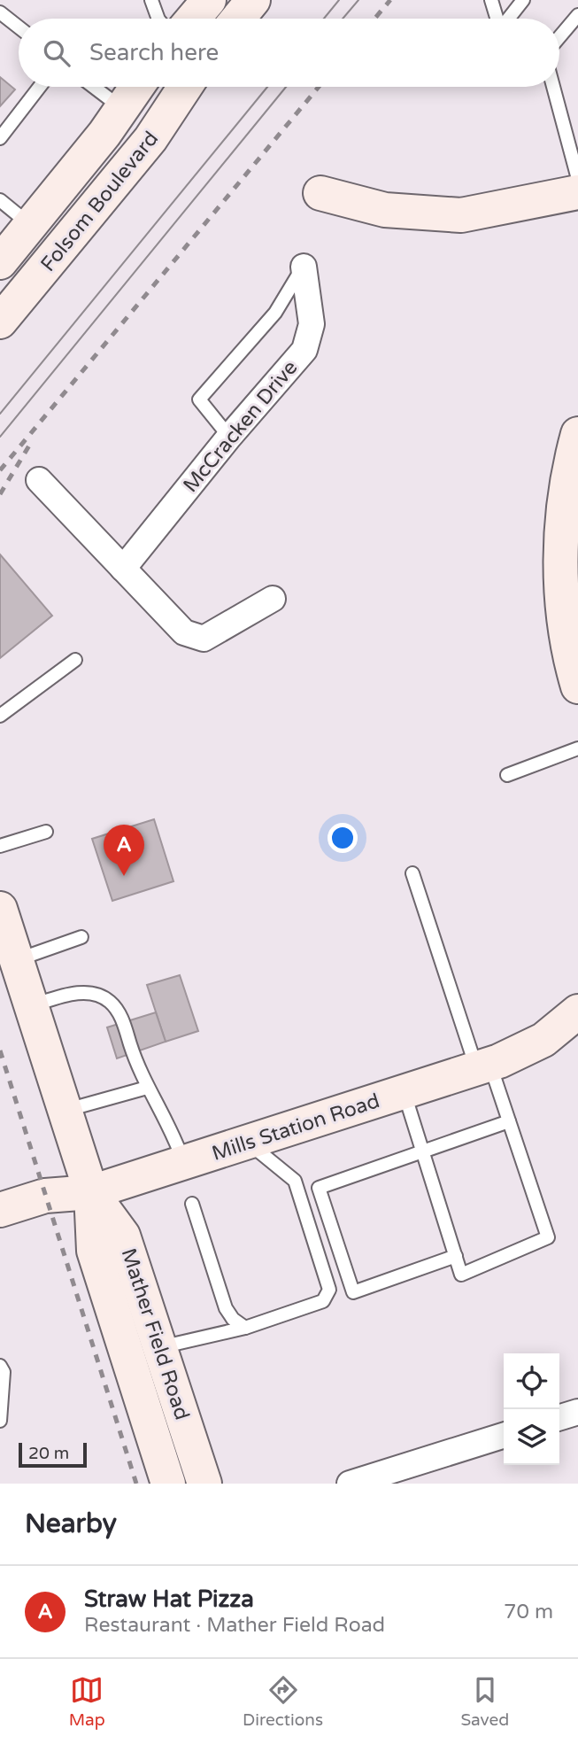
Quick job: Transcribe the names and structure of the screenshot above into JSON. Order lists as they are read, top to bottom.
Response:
{
  "streets": {
    "main road": ["Folsom Boulevard", "Mills Station Road", "Mather Field Road"],
    "street": ["McCracken Drive"]
  },
  "crossings": [
    ["Mills Station Road", "Mather Field Road"]
  ],
  "scale_bar": "20 m",
  "page": {
    "search": "Search here",
    "pins": "A",
    "scale": "20 m",
    "heading": "Nearby",
    "list": [
      {
        "mark": "A",
        "name": "Straw Hat Pizza",
        "note": "Restaurant · Mather Field Road",
        "value": "70 m"
      }
    ],
    "nav": ["Map", "Directions", "Saved"]
  }
}
